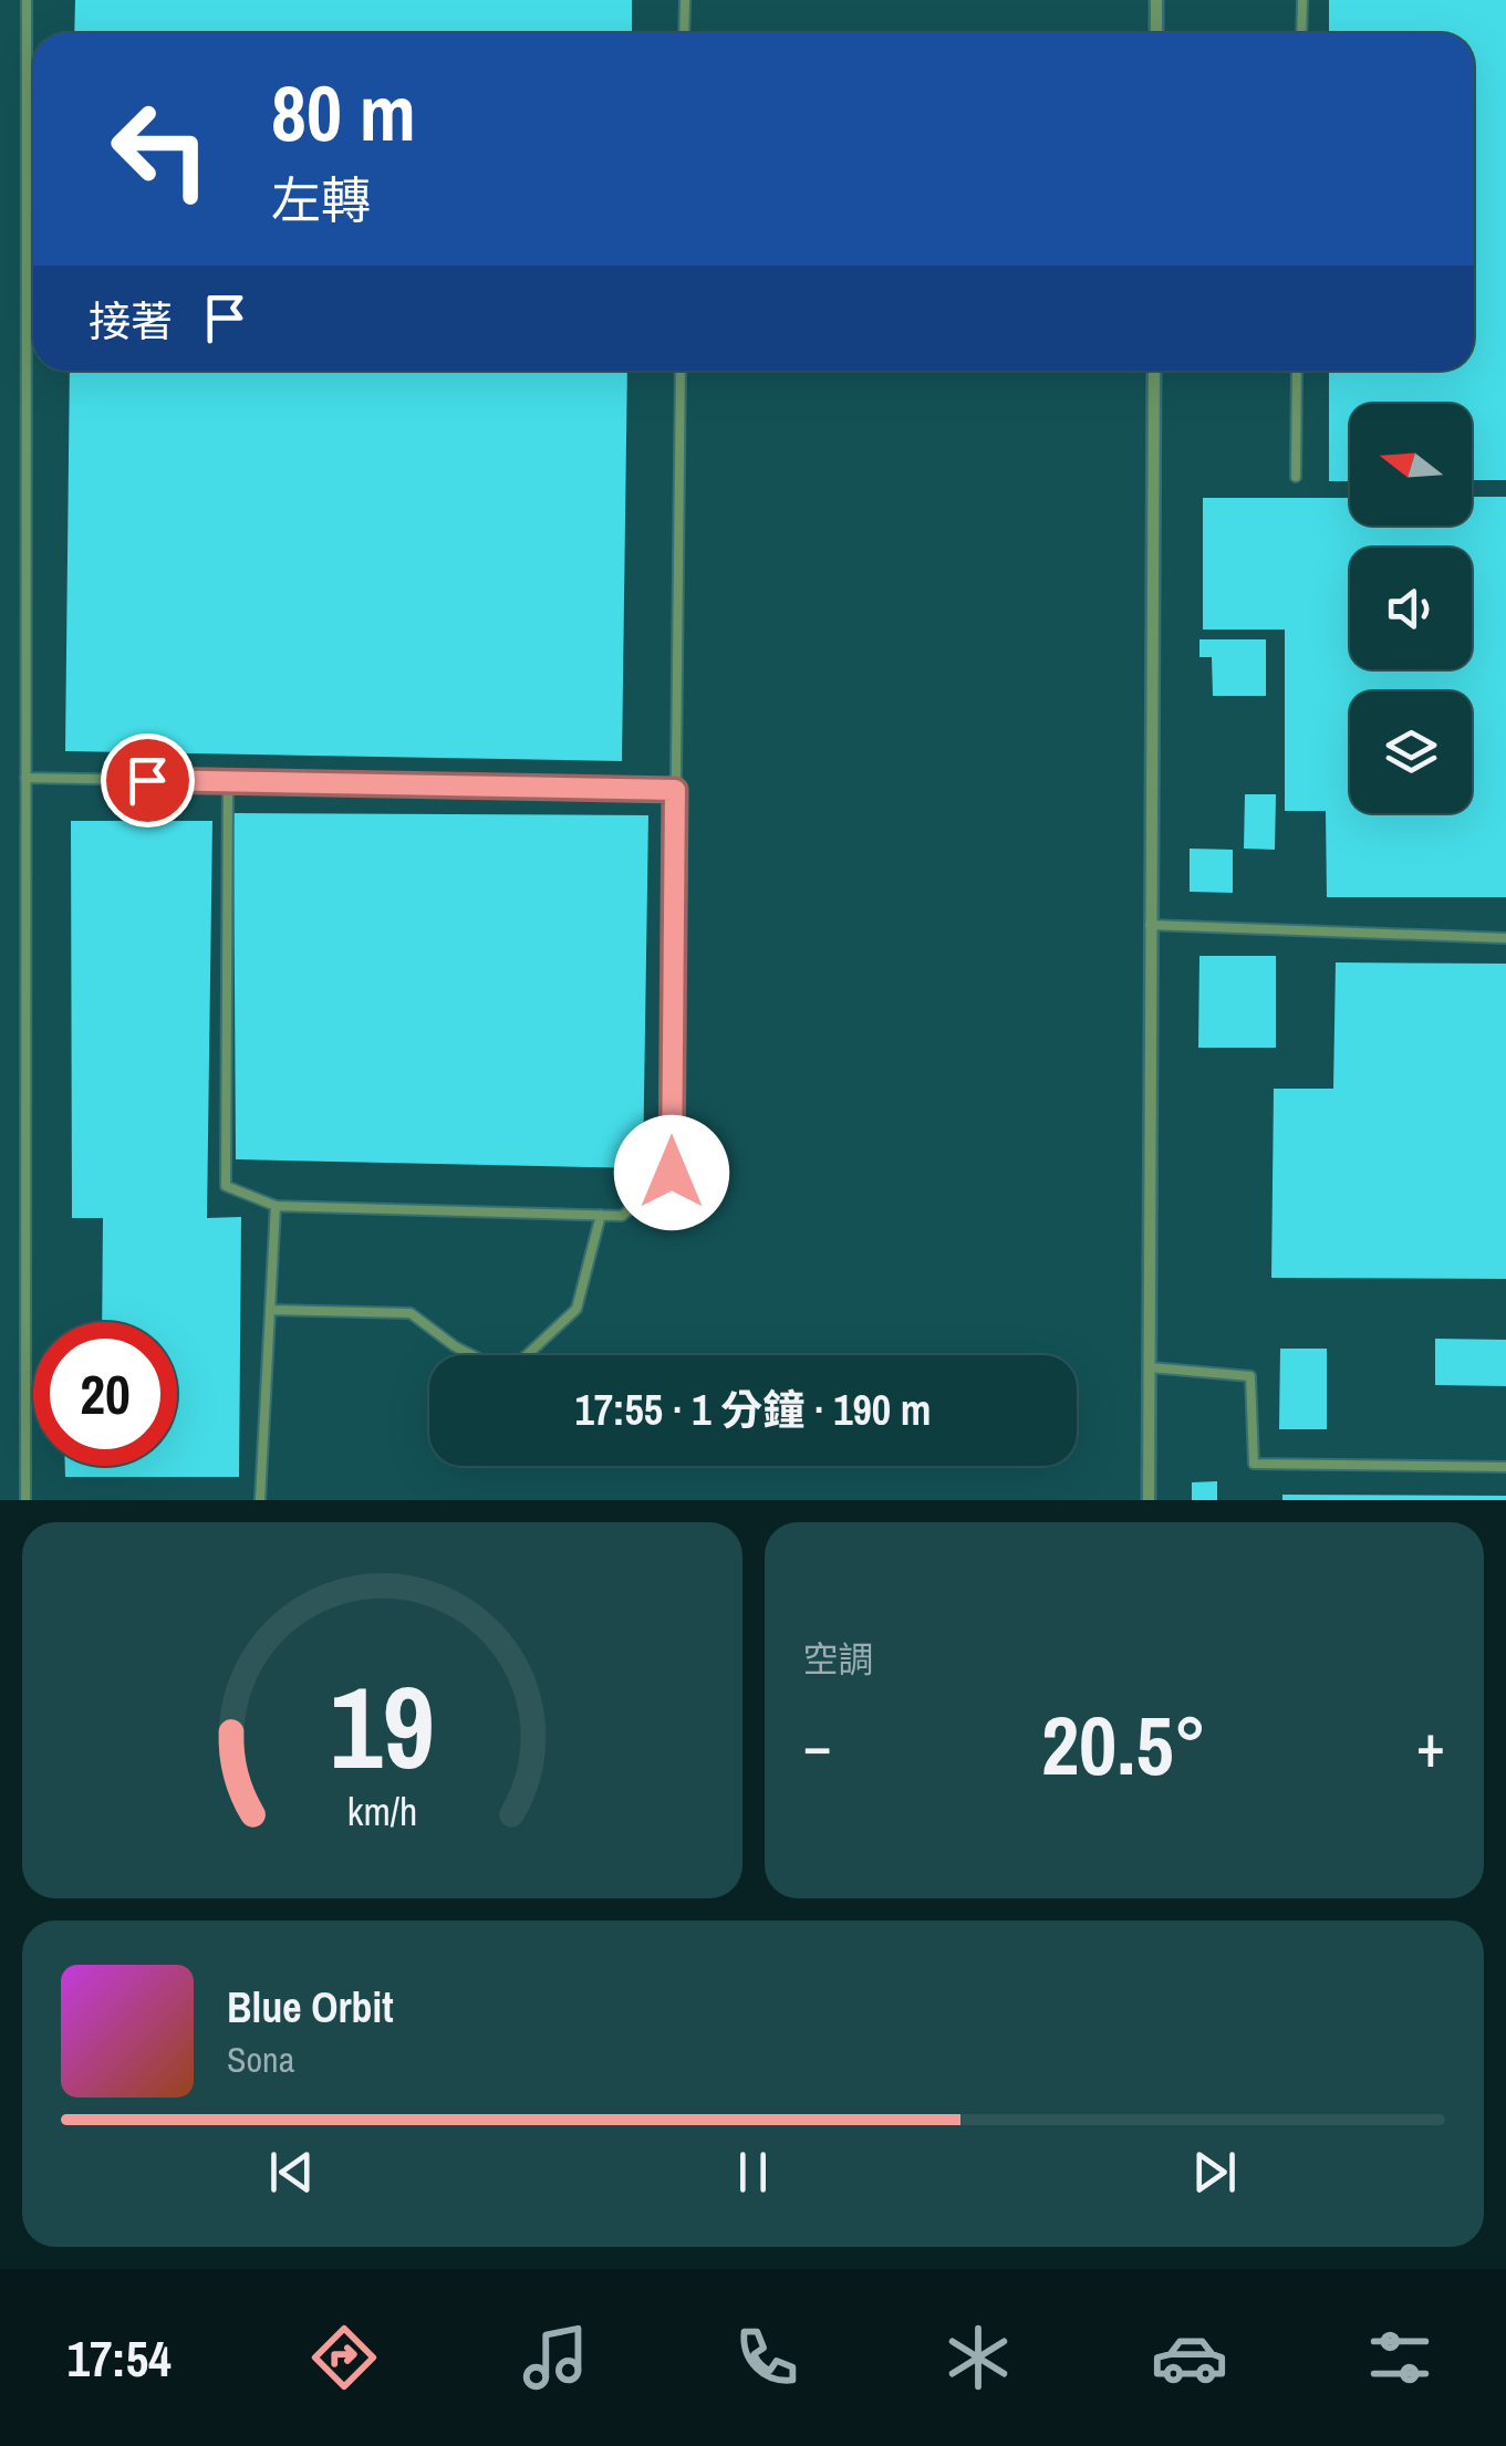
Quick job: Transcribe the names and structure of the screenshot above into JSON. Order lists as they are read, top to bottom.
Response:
{
  "north": "left",
  "page": {
    "turn": ["80 m", "左轉"],
    "then": "接著",
    "limit": "20",
    "trip": "17:55 · 1 分鐘 · 190 m",
    "tile": "空調",
    "heat": ["−", "20.5°", "+"],
    "song": ["Blue Orbit", "Sona"],
    "tabs": "17:54",
    "gauge": ["19", "km/h"]
  }
}
